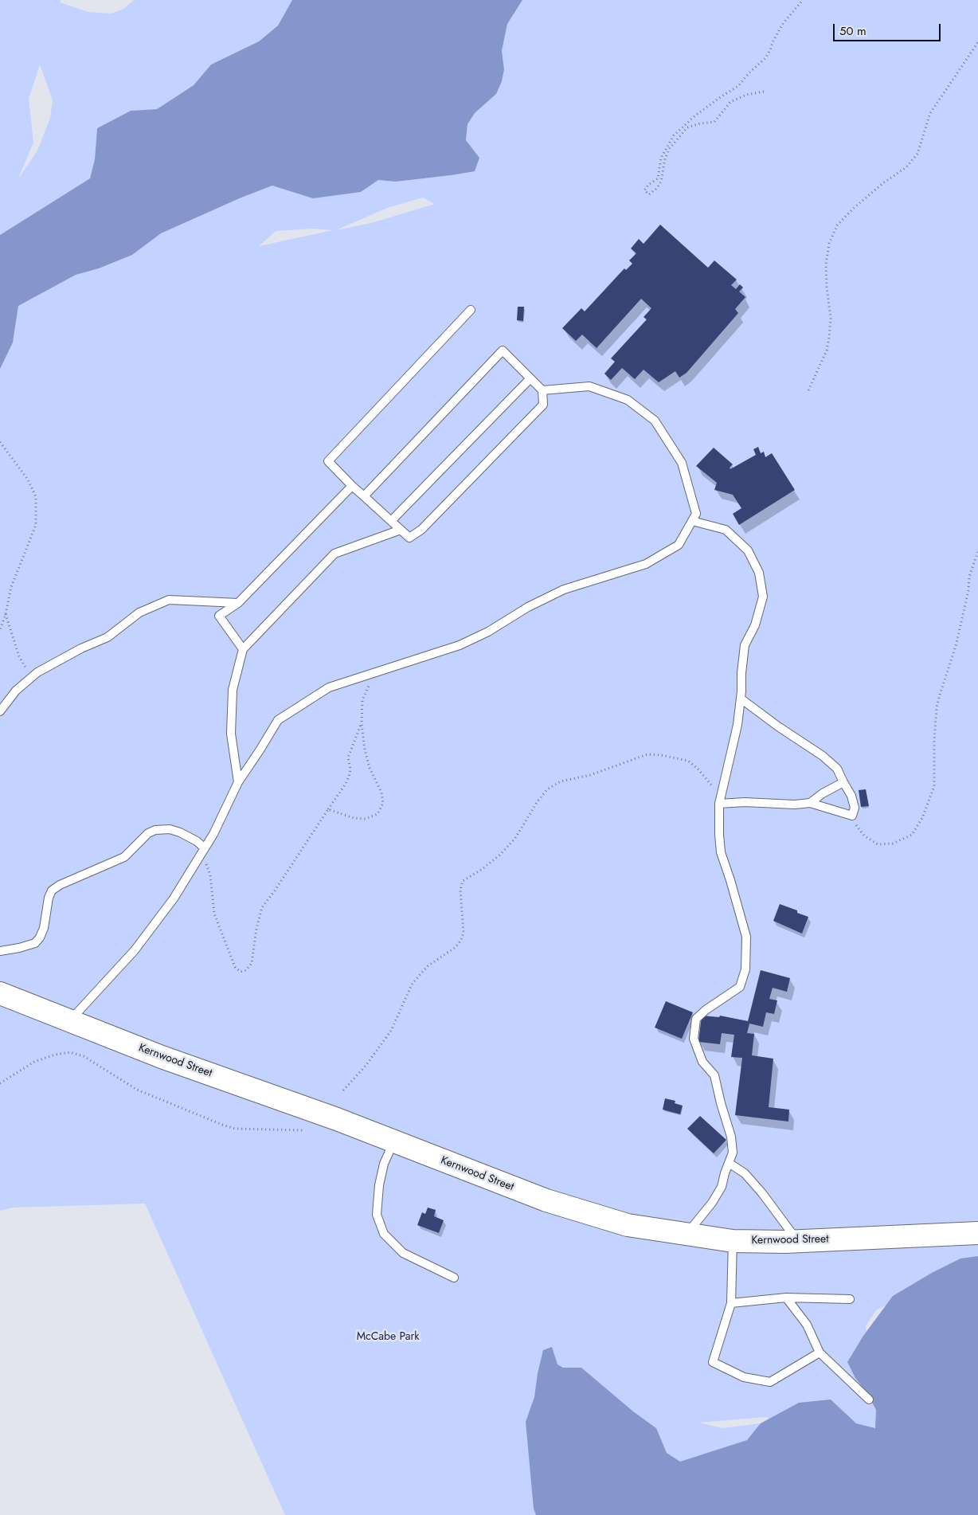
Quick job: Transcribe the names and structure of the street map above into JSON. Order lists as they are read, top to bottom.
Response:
{
  "streets": {
    "main road": ["Kernwood Street"]
  },
  "parks": ["McCabe Park"],
  "scale_bar": "50 m"
}
